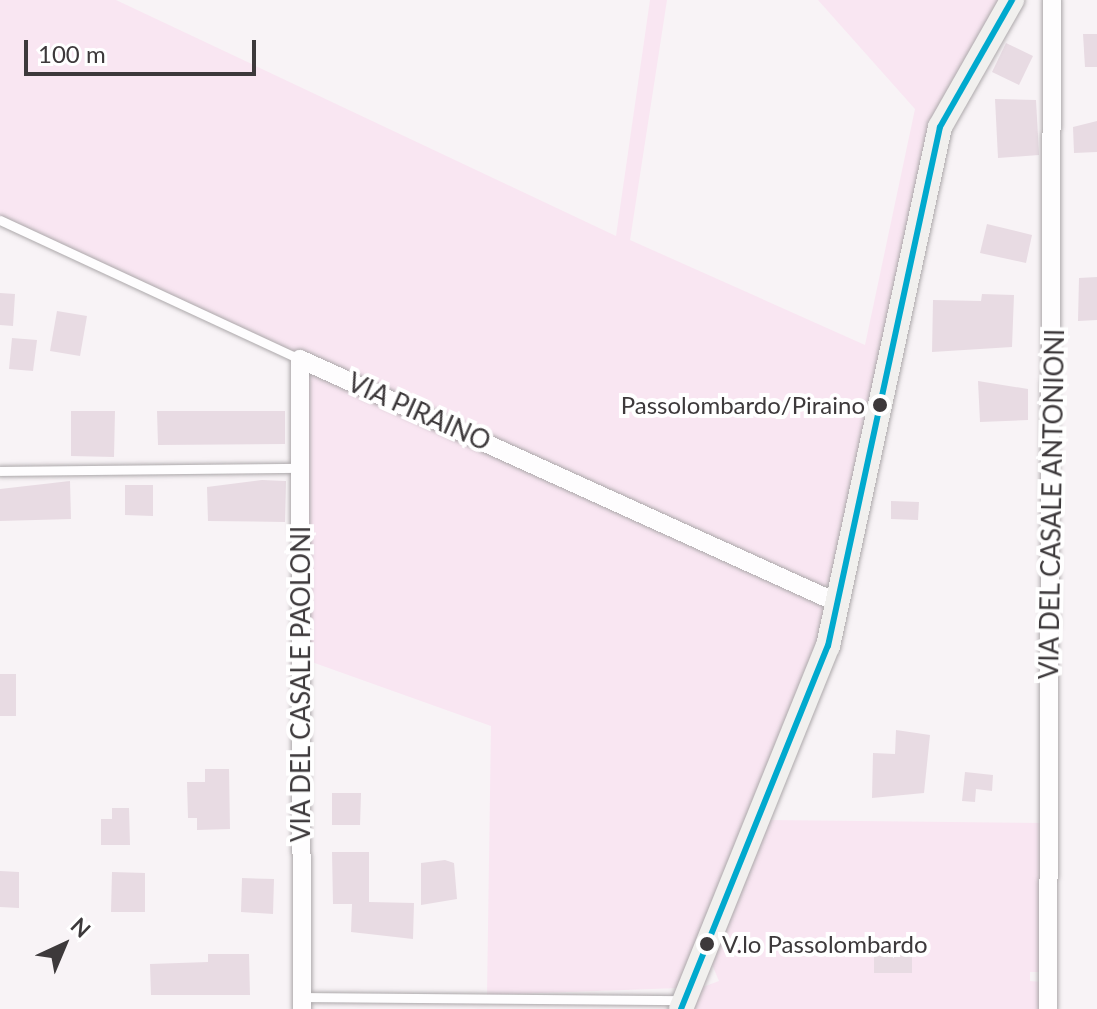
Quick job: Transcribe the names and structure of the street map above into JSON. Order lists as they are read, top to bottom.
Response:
{
  "streets": {
    "street": ["VIA PIRAINO", "VIA DEL CASALE ANTONIONI", "VIA DEL CASALE PAOLONI"]
  },
  "crossings": [
    ["VIA PIRAINO", "VIA DEL CASALE PAOLONI"]
  ],
  "places": ["Passolombardo/Piraino", "V.lo Passolombardo"],
  "scale_bar": "100 m",
  "north": "top right"
}
